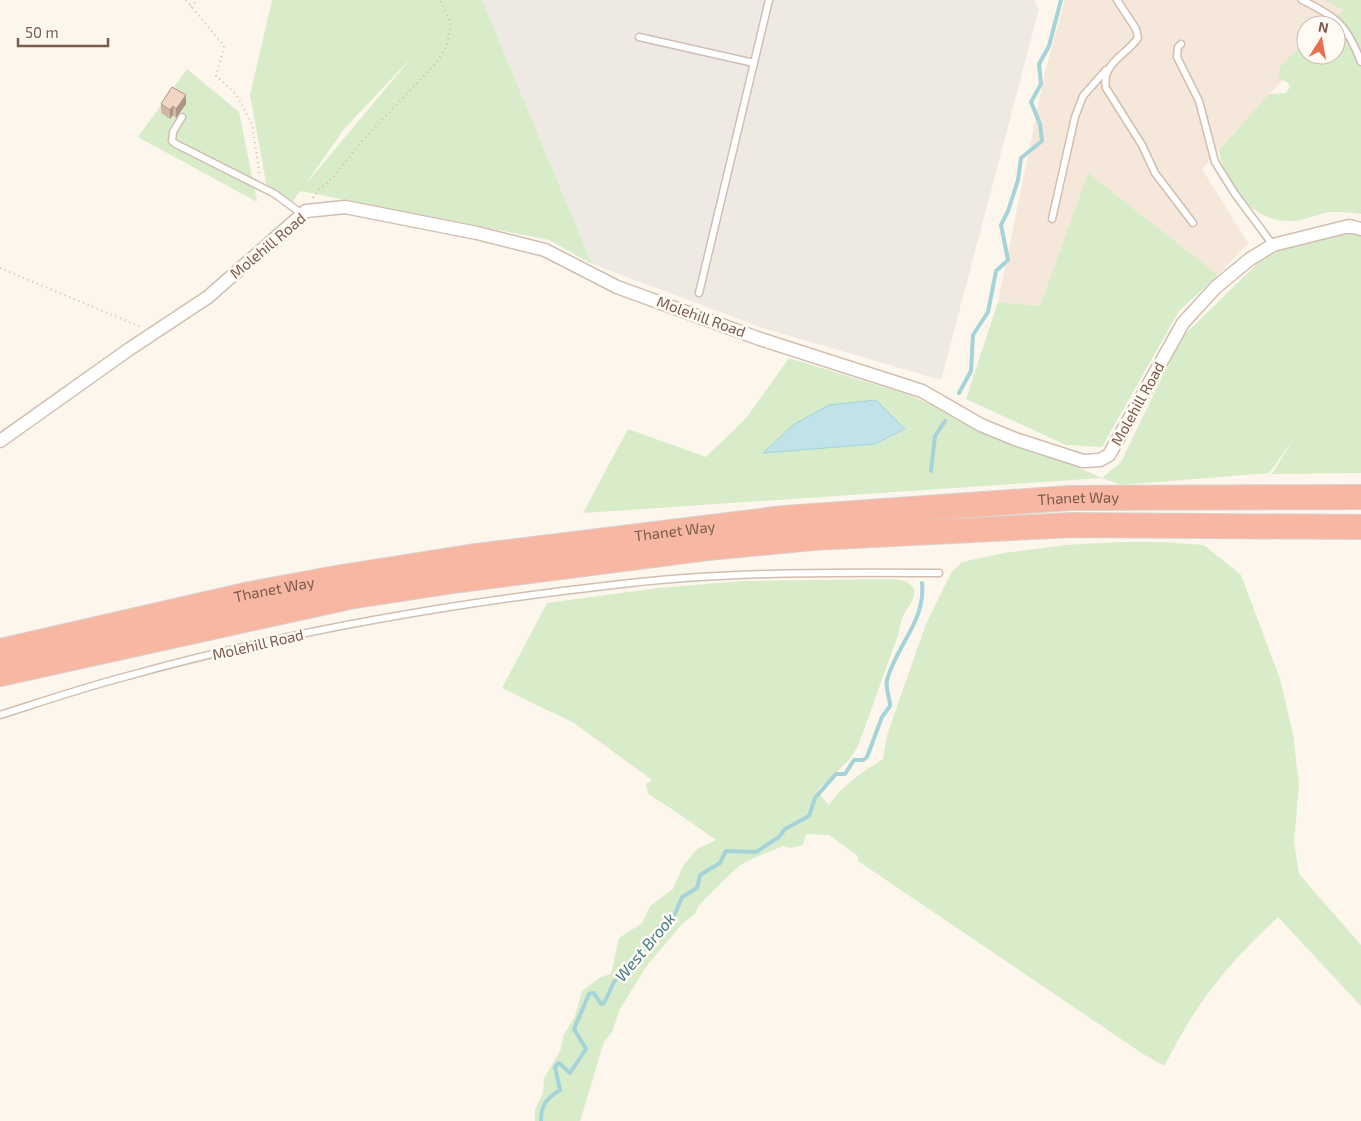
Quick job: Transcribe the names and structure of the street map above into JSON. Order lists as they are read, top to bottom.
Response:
{
  "streets": {
    "highway": ["Thanet Way"],
    "street": ["Molehill Road"]
  },
  "water": ["West Brook"],
  "scale_bar": "50 m",
  "north": "top"
}
